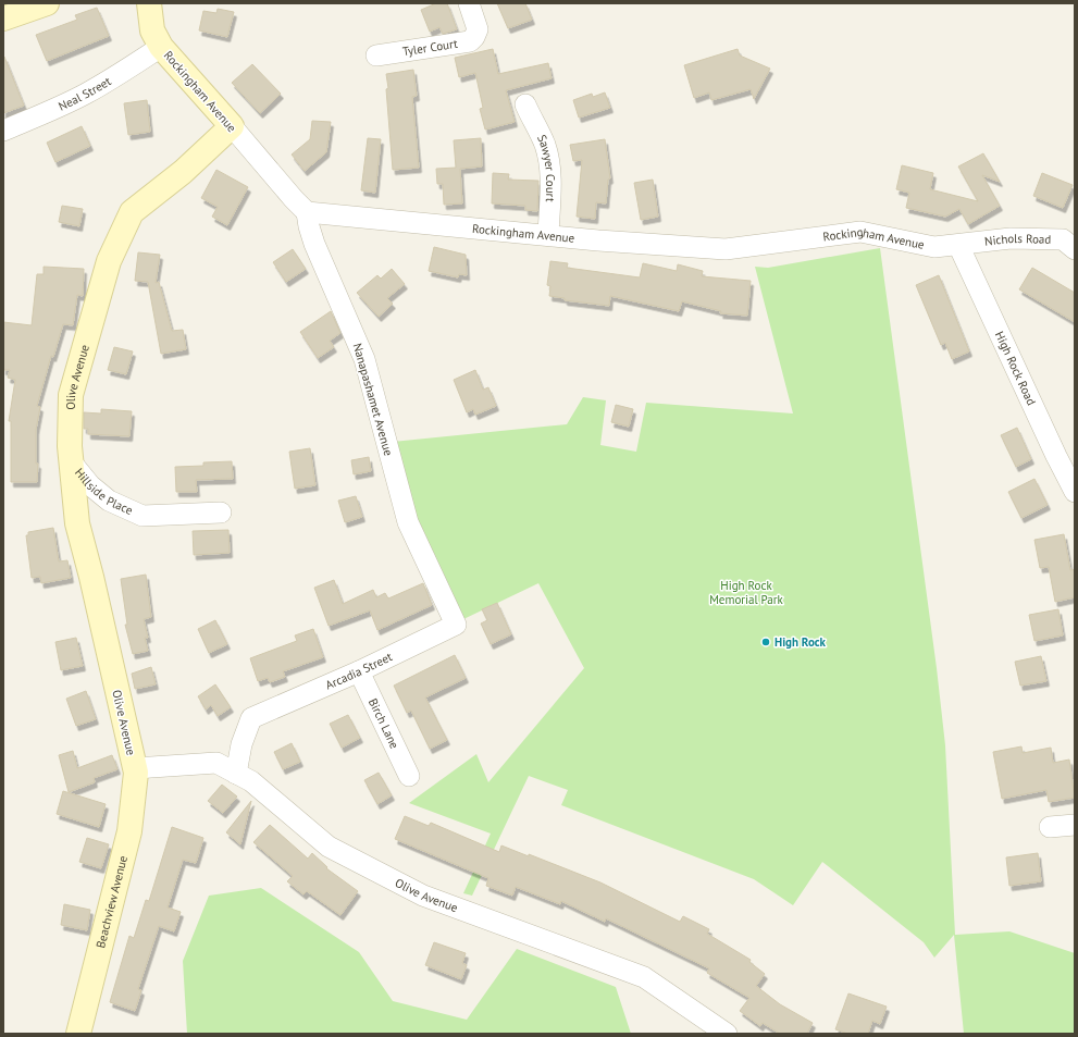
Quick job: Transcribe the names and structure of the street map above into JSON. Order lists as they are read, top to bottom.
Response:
{
  "streets": {
    "street": [
      "Tyler Court",
      "Rockingham Avenue",
      "Neal Street",
      "Sawyer Court",
      "Nichols Road",
      "High Rock Road",
      "Olive Avenue",
      "Nanapashamet Avenue",
      "Hillside Place",
      "Arcadia Street",
      "Birch Lane",
      "Beachview Avenue"
    ]
  },
  "crossings": [
    ["Rockingham Avenue", "Neal Street"],
    ["Rockingham Avenue", "Sawyer Court"],
    ["Rockingham Avenue", "Nichols Road"],
    ["Rockingham Avenue", "High Rock Road"],
    ["Rockingham Avenue", "Olive Avenue"],
    ["Rockingham Avenue", "Nanapashamet Avenue"],
    ["Nichols Road", "High Rock Road"],
    ["Olive Avenue", "Hillside Place"],
    ["Olive Avenue", "Arcadia Street"],
    ["Olive Avenue", "Beachview Avenue"],
    ["Nanapashamet Avenue", "Arcadia Street"],
    ["Arcadia Street", "Birch Lane"]
  ],
  "parks": ["High Rock Memorial Park"],
  "places": ["High Rock"]
}
